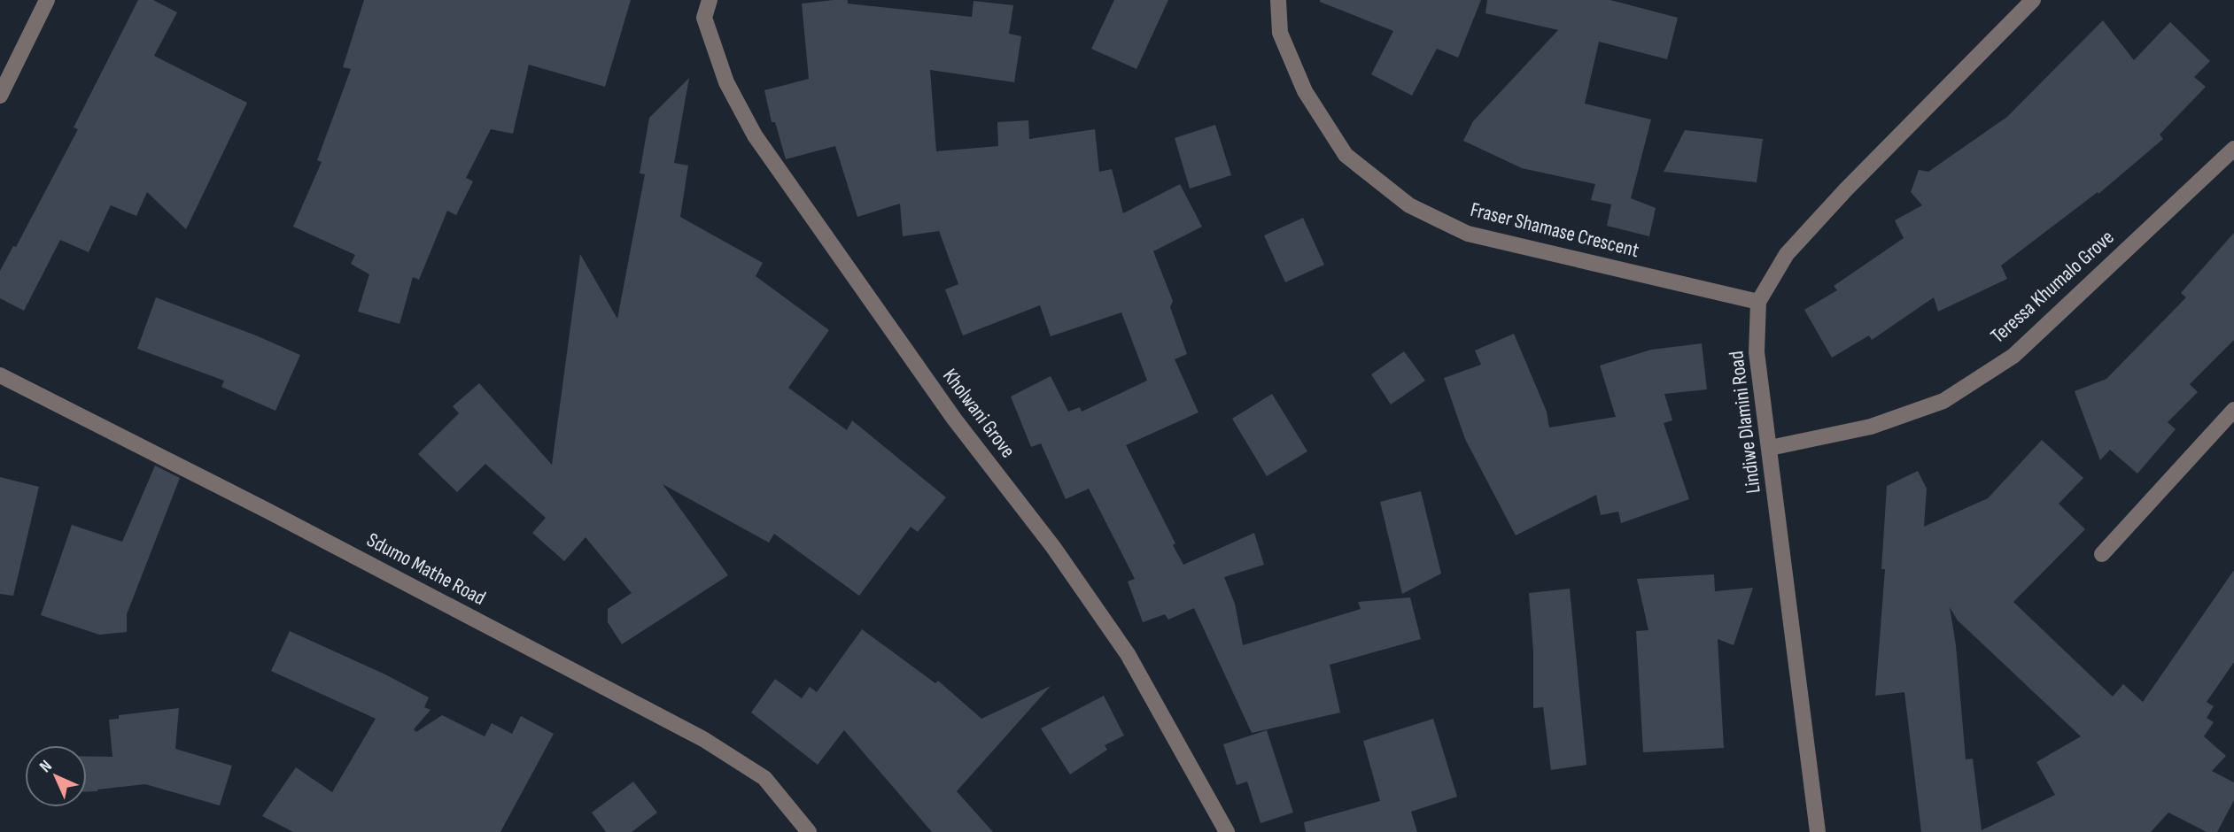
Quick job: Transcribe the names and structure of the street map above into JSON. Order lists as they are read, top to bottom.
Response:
{
  "streets": {
    "street": [
      "Fraser Shamase Crescent",
      "Teressa Khumalo Grove",
      "Kholwani Grove",
      "Lindiwe Dlamini Road",
      "Sdumo Mathe Road"
    ]
  },
  "crossings": [
    ["Fraser Shamase Crescent", "Lindiwe Dlamini Road"],
    ["Teressa Khumalo Grove", "Lindiwe Dlamini Road"]
  ],
  "north": "top left"
}
